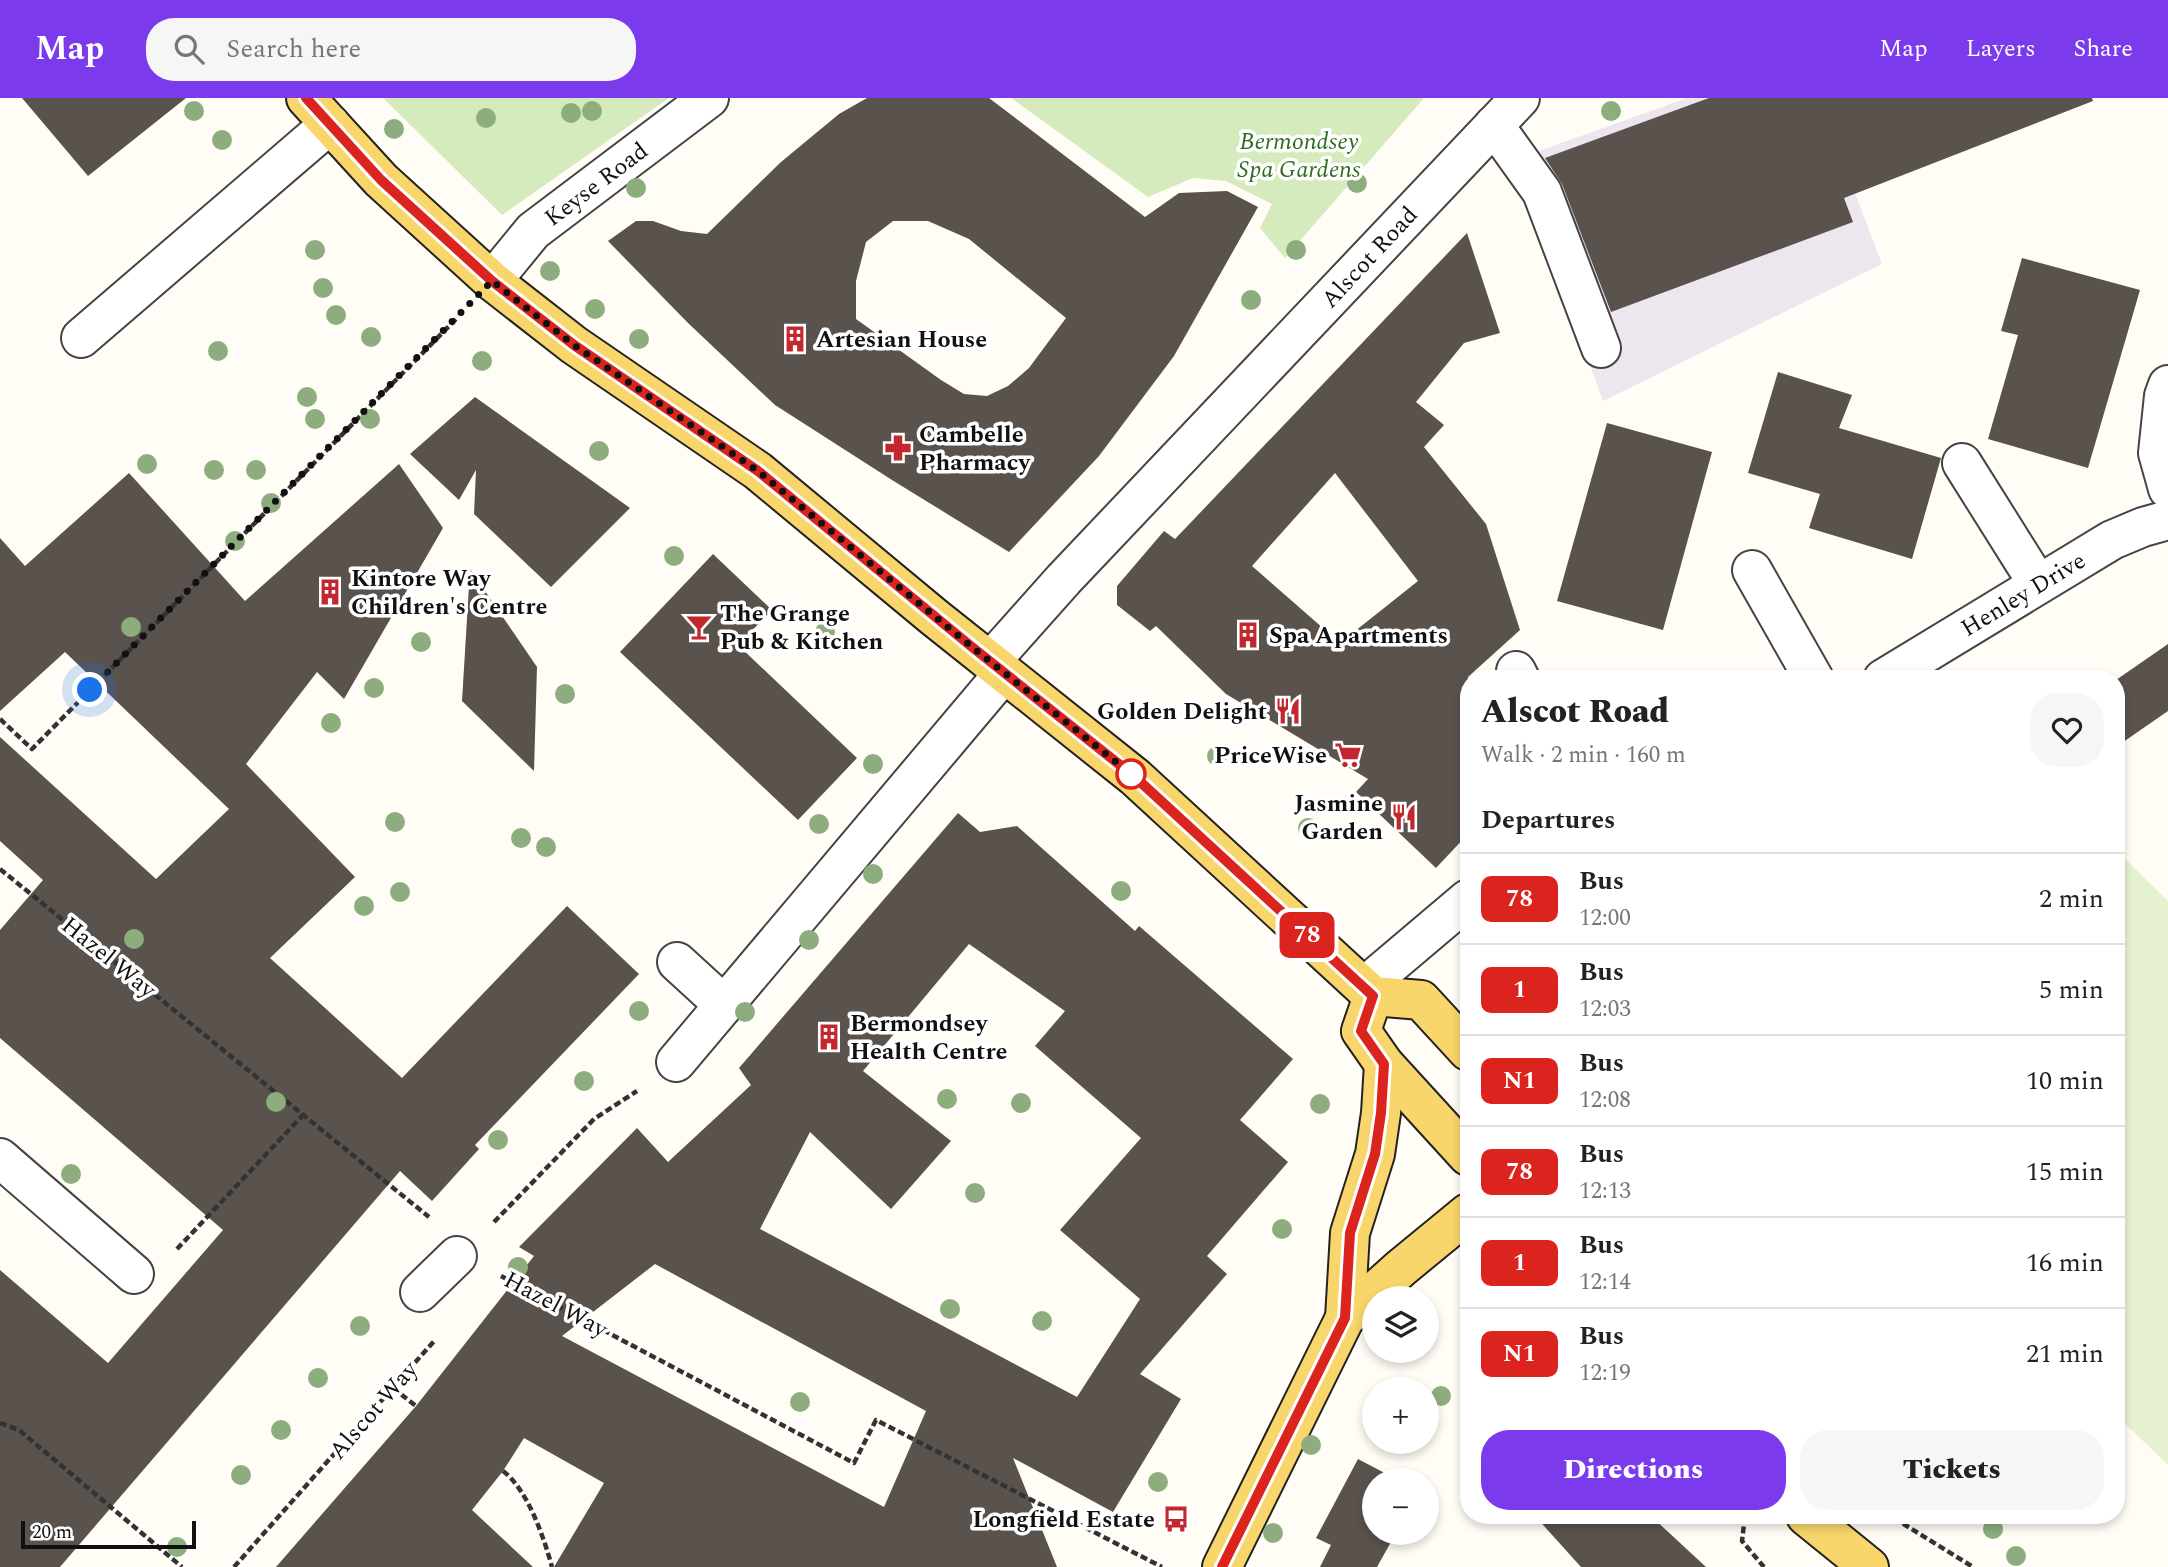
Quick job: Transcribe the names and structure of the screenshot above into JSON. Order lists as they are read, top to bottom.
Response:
{
  "streets": {
    "street": ["Keyse Road", "Alscot Road", "Henley Drive"],
    "path": ["Hazel Way", "Alscot Way"]
  },
  "parks": ["Bermondsey Spa Gardens"],
  "places": {
    "building": [
      "Artesian House",
      "Kintore Way Children's Centre",
      "Spa Apartments",
      "Bermondsey Health Centre"
    ],
    "pharmacy": ["Cambelle Pharmacy"],
    "bar": ["The Grange Pub & Kitchen"],
    "restaurant": ["Golden Delight", "Jasmine Garden"],
    "supermarket": ["PriceWise"],
    "bus stop": ["Longfield Estate"]
  },
  "lines": ["bus line 78"],
  "scale_bar": "20 m",
  "page": {
    "header": "Map",
    "search": "Search here",
    "nav": ["Map", "Layers", "Share"],
    "on_map": "78",
    "heading": [
      ["Alscot Road", "Walk · 2 min · 160 m"],
      "Departures"
    ],
    "list": [
      {
        "mark": "78",
        "name": "Bus",
        "note": "12:00",
        "value": "2 min"
      },
      {
        "mark": "1",
        "name": "Bus",
        "note": "12:03",
        "value": "5 min"
      },
      {
        "mark": "N1",
        "name": "Bus",
        "note": "12:08",
        "value": "10 min"
      },
      {
        "mark": "78",
        "name": "Bus",
        "note": "12:13",
        "value": "15 min"
      },
      {
        "mark": "1",
        "name": "Bus",
        "note": "12:14",
        "value": "16 min"
      },
      {
        "mark": "N1",
        "name": "Bus",
        "note": "12:19",
        "value": "21 min"
      }
    ],
    "map_buttons": ["+", "−"],
    "buttons": ["Directions", "Tickets"],
    "scale": "20 m"
  }
}
